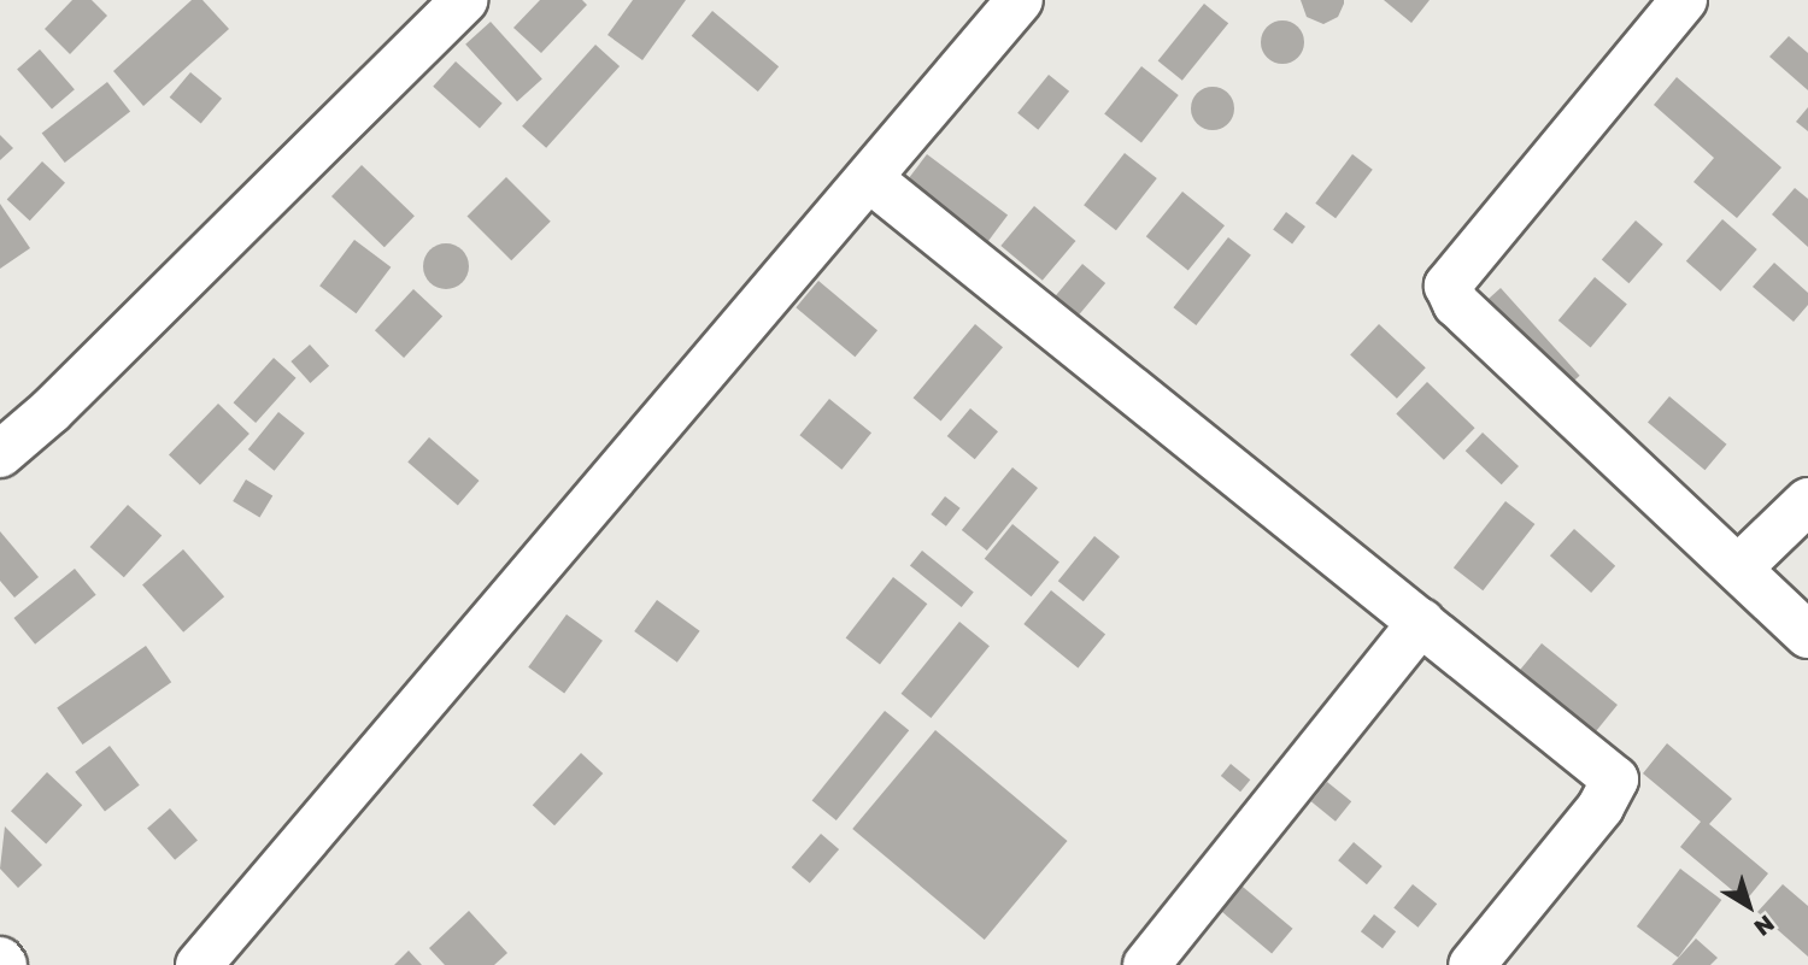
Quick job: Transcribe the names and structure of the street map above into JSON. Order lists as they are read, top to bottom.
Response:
{
  "north": "bottom right"
}
